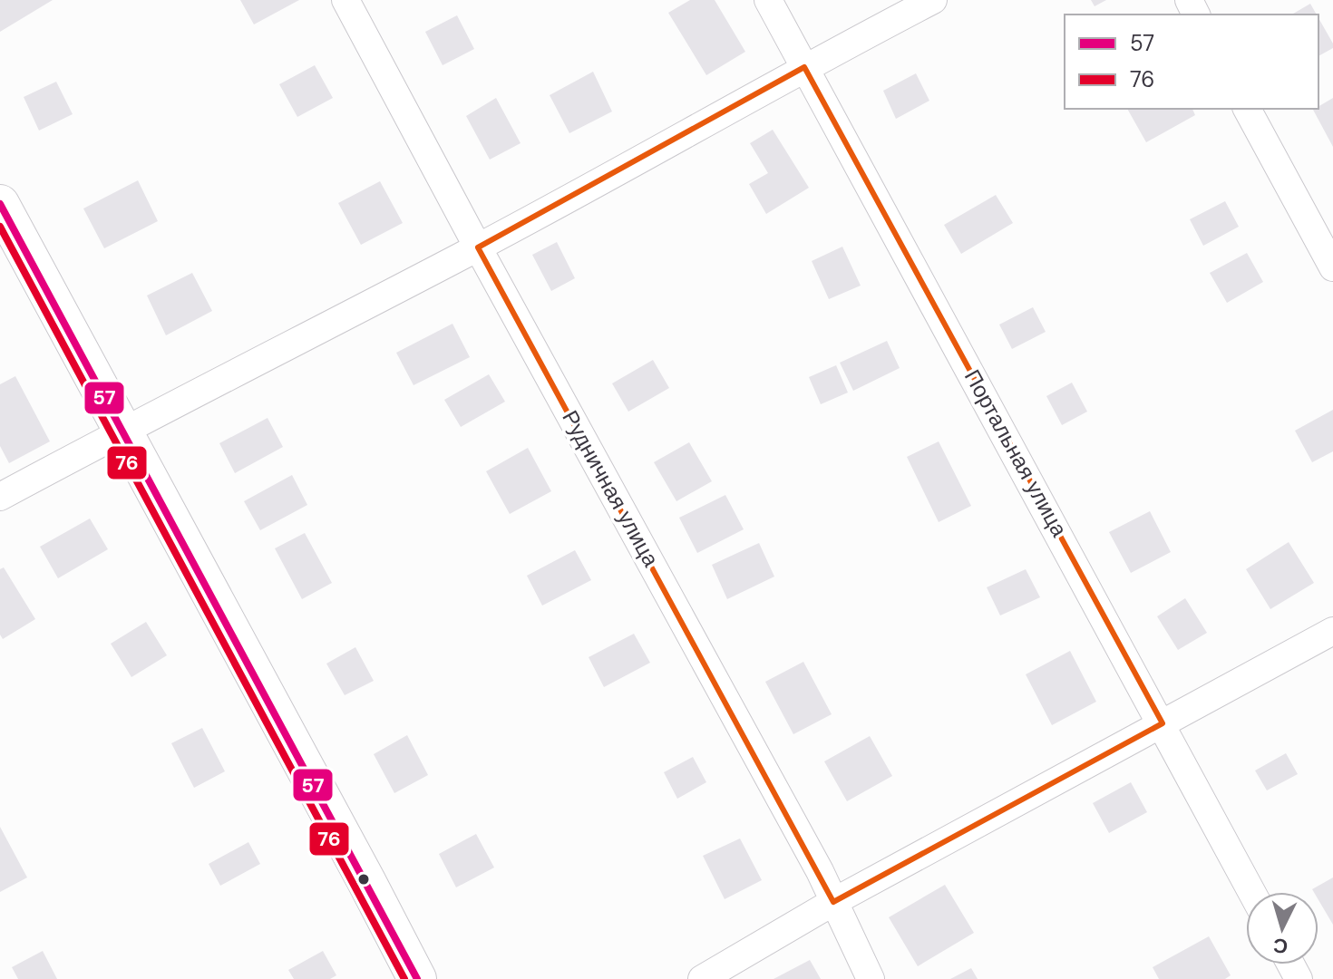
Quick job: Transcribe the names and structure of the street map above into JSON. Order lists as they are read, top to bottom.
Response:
{
  "streets": {
    "street": ["Портальная улица", "Рудничная улица"]
  },
  "lines": ["transit line 57", "transit line 76"],
  "legend": ["57", "76"],
  "north": "bottom"
}
